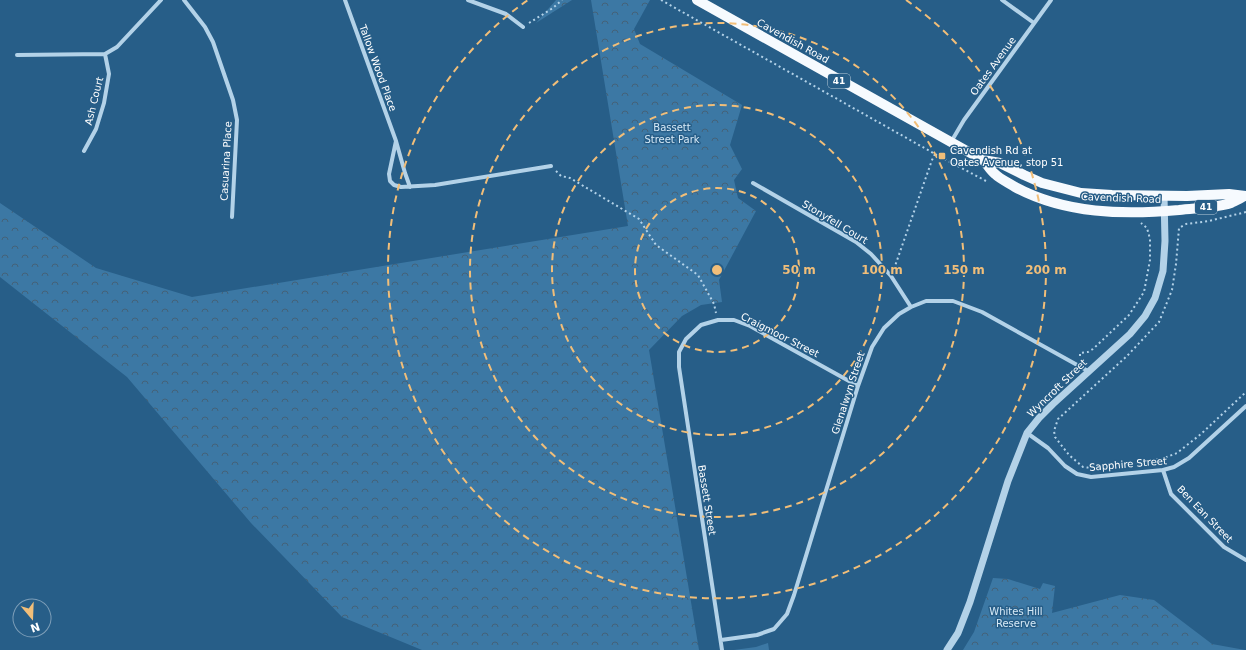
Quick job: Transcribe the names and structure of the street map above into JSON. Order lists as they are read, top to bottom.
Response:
{
  "streets": {
    "main road": ["Cavendish Road", "41"],
    "street": [
      "Oates Avenue",
      "Tallow Wood Place",
      "Ash Court",
      "Casuarina Place",
      "Stonyfell Court",
      "Craigmoor Street",
      "Wyncroft Street",
      "Glenalwyn Street",
      "Sapphire Street",
      "Bassett Street",
      "Ben Ean Street"
    ]
  },
  "crossings": [
    ["Cavendish Road", "Oates Avenue"],
    ["Cavendish Road", "Wyncroft Street"],
    ["Stonyfell Court", "Glenalwyn Street"],
    ["Craigmoor Street", "Glenalwyn Street"],
    ["Craigmoor Street", "Bassett Street"],
    ["Wyncroft Street", "Glenalwyn Street"],
    ["Wyncroft Street", "Sapphire Street"],
    ["Glenalwyn Street", "Bassett Street"],
    ["Sapphire Street", "Ben Ean Street"]
  ],
  "parks": ["Bassett Street Park", "Whites Hill Reserve"],
  "places": {
    "transit": ["Cavendish Rd at Oates Avenue, stop 51"]
  },
  "north": "bottom",
  "rings": [
    "50 m",
    "100 m",
    "150 m",
    "200 m"
  ]
}
